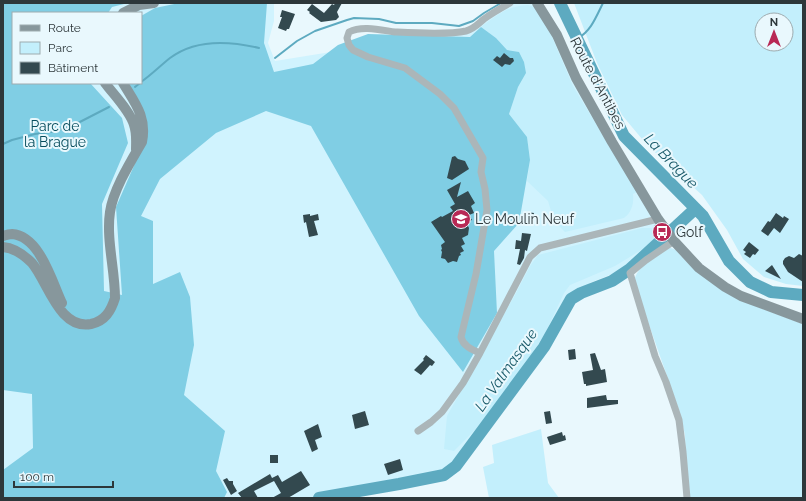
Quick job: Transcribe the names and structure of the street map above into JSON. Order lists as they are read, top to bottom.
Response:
{
  "streets": {
    "street": ["Route d'Antibes"]
  },
  "water": ["La Brague", "La Valmasque"],
  "parks": ["Parc de la Brague"],
  "places": {
    "school or university": ["Le Moulin Neuf"],
    "bus stop": ["Golf"]
  },
  "legend": ["Route", "Parc", "Bâtiment"],
  "scale_bar": "100 m",
  "north": "top"
}
